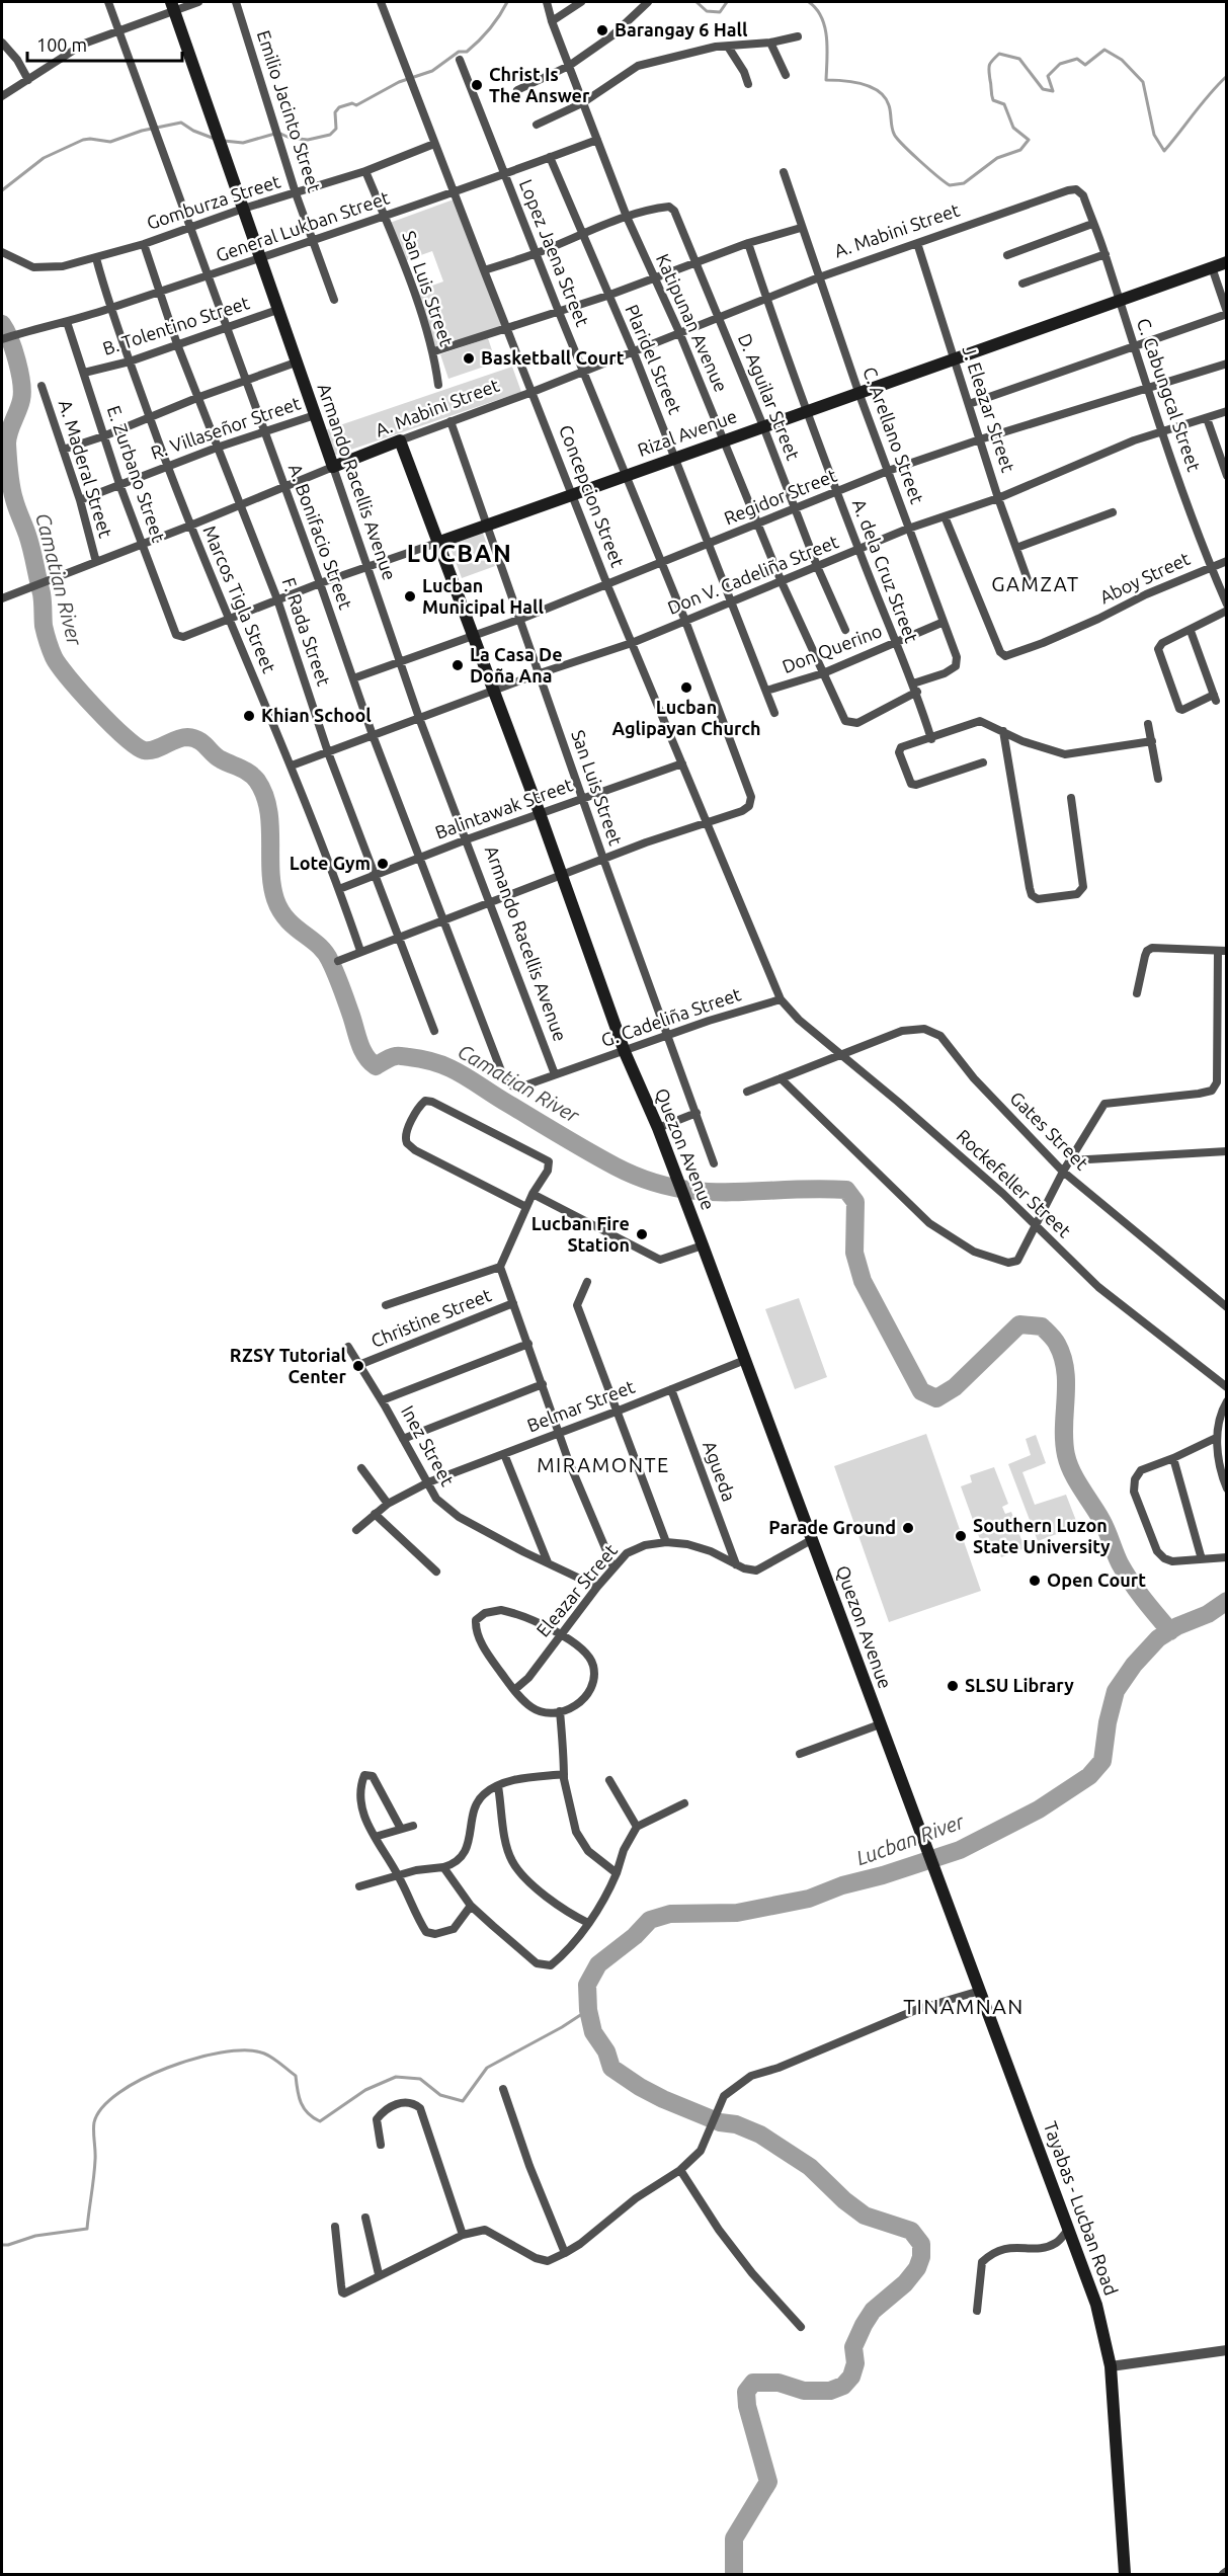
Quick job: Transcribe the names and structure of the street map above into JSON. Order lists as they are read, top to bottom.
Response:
{
  "streets": {
    "main road": [
      "A. Mabini Street",
      "Rizal Avenue",
      "Armando Racellis Avenue",
      "Quezon Avenue",
      "Tayabas - Lucban Road"
    ],
    "street": [
      "Emilio Jacinto Street",
      "Gomburza Street",
      "General Lukban Street",
      "Lopez Jaena Street",
      "San Luis Street",
      "Katipunan Avenue",
      "B. Tolentino Street",
      "Plaridel Street",
      "C. Cabungcal Street",
      "D. Aguilar Street",
      "J. Eleazar Street",
      "R. Villaseñor Street",
      "C. Arellano Street",
      "A. Maderal Street",
      "E. Zurbano Street",
      "Concepcion Street",
      "Regidor Street",
      "A. Bonifacio Street",
      "A. dela Cruz Street",
      "Don V. Cadeliña Street",
      "Aboy Street",
      "Marcos Tigla Street",
      "F. Rada Street",
      "Don Querino",
      "Balintawak Street",
      "G. Cadeliña Street",
      "Gates Street",
      "Rockefeller Street",
      "Christine Street",
      "Belmar Street",
      "Inez Street",
      "Agueda",
      "Eleazar Street"
    ]
  },
  "crossings": [
    ["Emilio Jacinto Street", "Gomburza Street"],
    ["Emilio Jacinto Street", "General Lukban Street"],
    ["Gomburza Street", "San Luis Street"],
    ["Gomburza Street", "Armando Racellis Avenue"],
    ["Gomburza Street", "Concepcion Street"],
    ["Gomburza Street", "A. Bonifacio Street"],
    ["Gomburza Street", "Marcos Tigla Street"],
    ["Gomburza Street", "F. Rada Street"],
    ["General Lukban Street", "Lopez Jaena Street"],
    ["General Lukban Street", "San Luis Street"],
    ["General Lukban Street", "Katipunan Avenue"],
    ["General Lukban Street", "Plaridel Street"],
    ["General Lukban Street", "E. Zurbano Street"],
    ["General Lukban Street", "Armando Racellis Avenue"],
    ["General Lukban Street", "Concepcion Street"],
    ["General Lukban Street", "A. Bonifacio Street"],
    ["General Lukban Street", "Marcos Tigla Street"],
    ["General Lukban Street", "F. Rada Street"],
    ["A. Mabini Street", "Lopez Jaena Street"],
    ["A. Mabini Street", "San Luis Street"],
    ["A. Mabini Street", "Katipunan Avenue"],
    ["A. Mabini Street", "Plaridel Street"],
    ["A. Mabini Street", "C. Cabungcal Street"],
    ["A. Mabini Street", "D. Aguilar Street"],
    ["A. Mabini Street", "J. Eleazar Street"],
    ["A. Mabini Street", "C. Arellano Street"],
    ["A. Mabini Street", "A. Maderal Street"],
    ["A. Mabini Street", "E. Zurbano Street"],
    ["A. Mabini Street", "Armando Racellis Avenue"],
    ["A. Mabini Street", "Concepcion Street"],
    ["A. Mabini Street", "A. Bonifacio Street"],
    ["A. Mabini Street", "A. dela Cruz Street"],
    ["A. Mabini Street", "Marcos Tigla Street"],
    ["A. Mabini Street", "F. Rada Street"],
    ["A. Mabini Street", "Quezon Avenue"],
    ["Lopez Jaena Street", "Rizal Avenue"],
    ["Lopez Jaena Street", "Concepcion Street"],
    ["Lopez Jaena Street", "Regidor Street"],
    ["Lopez Jaena Street", "Don V. Cadeliña Street"],
    ["San Luis Street", "Rizal Avenue"],
    ["San Luis Street", "Regidor Street"],
    ["San Luis Street", "Don V. Cadeliña Street"],
    ["San Luis Street", "Balintawak Street"],
    ["San Luis Street", "G. Cadeliña Street"],
    ["Katipunan Avenue", "D. Aguilar Street"],
    ["Katipunan Avenue", "Rizal Avenue"],
    ["Katipunan Avenue", "C. Arellano Street"],
    ["Katipunan Avenue", "Regidor Street"],
    ["Katipunan Avenue", "A. dela Cruz Street"],
    ["Katipunan Avenue", "Don V. Cadeliña Street"],
    ["Katipunan Avenue", "Don Querino"],
    ["B. Tolentino Street", "E. Zurbano Street"],
    ["B. Tolentino Street", "Armando Racellis Avenue"],
    ["B. Tolentino Street", "A. Bonifacio Street"],
    ["B. Tolentino Street", "Marcos Tigla Street"],
    ["B. Tolentino Street", "F. Rada Street"],
    ["Plaridel Street", "Rizal Avenue"],
    ["Plaridel Street", "Regidor Street"],
    ["Plaridel Street", "Don V. Cadeliña Street"],
    ["Plaridel Street", "Don Querino"],
    ["C. Cabungcal Street", "Rizal Avenue"],
    ["C. Cabungcal Street", "Regidor Street"],
    ["C. Cabungcal Street", "Don V. Cadeliña Street"],
    ["C. Cabungcal Street", "Aboy Street"],
    ["D. Aguilar Street", "Rizal Avenue"],
    ["D. Aguilar Street", "Regidor Street"],
    ["D. Aguilar Street", "Don V. Cadeliña Street"],
    ["J. Eleazar Street", "Rizal Avenue"],
    ["J. Eleazar Street", "Regidor Street"],
    ["J. Eleazar Street", "Don V. Cadeliña Street"],
    ["R. Villaseñor Street", "A. Maderal Street"],
    ["R. Villaseñor Street", "E. Zurbano Street"],
    ["R. Villaseñor Street", "Armando Racellis Avenue"],
    ["R. Villaseñor Street", "A. Bonifacio Street"],
    ["R. Villaseñor Street", "Marcos Tigla Street"],
    ["R. Villaseñor Street", "F. Rada Street"],
    ["Rizal Avenue", "C. Arellano Street"],
    ["Rizal Avenue", "E. Zurbano Street"],
    ["Rizal Avenue", "Armando Racellis Avenue"],
    ["Rizal Avenue", "Concepcion Street"],
    ["Rizal Avenue", "A. Bonifacio Street"],
    ["Rizal Avenue", "A. dela Cruz Street"],
    ["Rizal Avenue", "Marcos Tigla Street"],
    ["Rizal Avenue", "F. Rada Street"],
    ["Rizal Avenue", "Quezon Avenue"],
    ["C. Arellano Street", "Regidor Street"],
    ["C. Arellano Street", "A. dela Cruz Street"],
    ["C. Arellano Street", "Don V. Cadeliña Street"],
    ["C. Arellano Street", "Don Querino"],
    ["Armando Racellis Avenue", "Regidor Street"],
    ["Armando Racellis Avenue", "Don V. Cadeliña Street"],
    ["Armando Racellis Avenue", "Balintawak Street"],
    ["Armando Racellis Avenue", "G. Cadeliña Street"],
    ["Concepcion Street", "Regidor Street"],
    ["Concepcion Street", "Don V. Cadeliña Street"],
    ["Concepcion Street", "Balintawak Street"],
    ["Concepcion Street", "G. Cadeliña Street"],
    ["Concepcion Street", "Rockefeller Street"],
    ["Regidor Street", "A. Bonifacio Street"],
    ["Regidor Street", "A. dela Cruz Street"],
    ["Regidor Street", "Quezon Avenue"],
    ["A. Bonifacio Street", "Don V. Cadeliña Street"],
    ["A. Bonifacio Street", "Balintawak Street"],
    ["A. Bonifacio Street", "G. Cadeliña Street"],
    ["A. dela Cruz Street", "Don V. Cadeliña Street"],
    ["A. dela Cruz Street", "Don Querino"],
    ["Don V. Cadeliña Street", "Aboy Street"],
    ["Don V. Cadeliña Street", "Marcos Tigla Street"],
    ["Don V. Cadeliña Street", "F. Rada Street"],
    ["Don V. Cadeliña Street", "Quezon Avenue"],
    ["Marcos Tigla Street", "Balintawak Street"],
    ["F. Rada Street", "Balintawak Street"],
    ["Balintawak Street", "Quezon Avenue"],
    ["G. Cadeliña Street", "Quezon Avenue"],
    ["G. Cadeliña Street", "Rockefeller Street"],
    ["Gates Street", "Rockefeller Street"],
    ["Quezon Avenue", "Belmar Street"],
    ["Quezon Avenue", "Eleazar Street"],
    ["Quezon Avenue", "Tayabas - Lucban Road"],
    ["Christine Street", "Inez Street"],
    ["Belmar Street", "Inez Street"],
    ["Belmar Street", "Agueda"],
    ["Inez Street", "Eleazar Street"],
    ["Agueda", "Eleazar Street"]
  ],
  "districts": [
    "LUCBAN",
    "GAMZAT",
    "MIRAMONTE",
    "TINAMNAN"
  ],
  "water": ["Camatian River", "Lucban River"],
  "places": [
    "Barangay 6 Hall",
    "Christ Is The Answer",
    "Basketball Court",
    "Lucban Municipal Hall",
    "La Casa De Doña Ana",
    "Lucban Aglipayan Church",
    "Khian School",
    "Lote Gym",
    "Lucban Fire Station",
    "RZSY Tutorial Center",
    "Parade Ground",
    "Southern Luzon State University",
    "Open Court",
    "SLSU Library"
  ],
  "scale_bar": "100 m"
}
